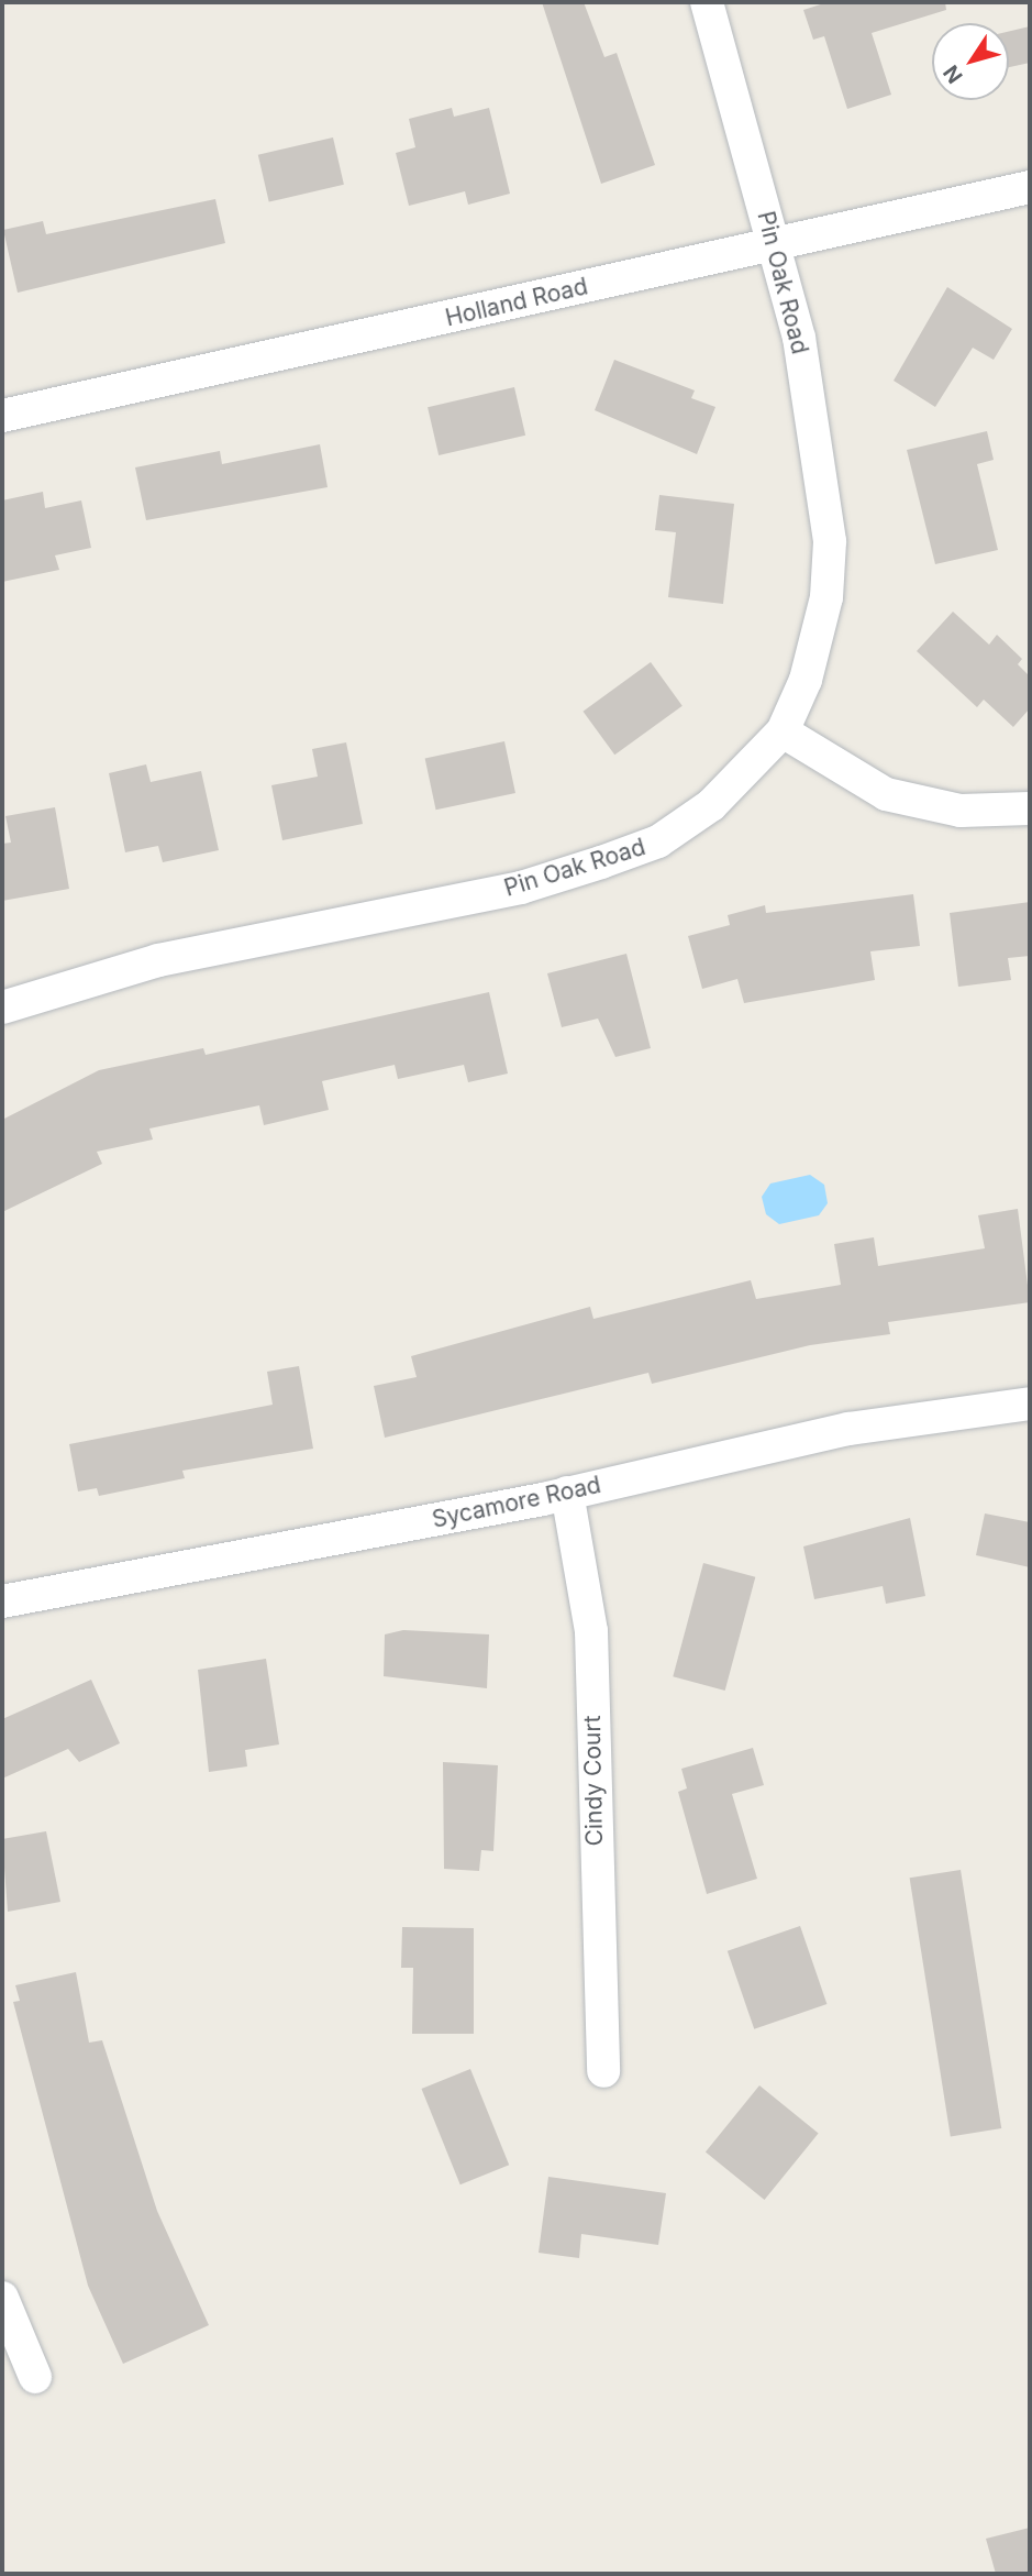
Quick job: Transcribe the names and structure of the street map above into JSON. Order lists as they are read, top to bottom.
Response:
{
  "streets": {
    "street": [
      "Pin Oak Road",
      "Holland Road",
      "Sycamore Road",
      "Cindy Court"
    ]
  },
  "crossings": [
    ["Pin Oak Road", "Holland Road"],
    ["Sycamore Road", "Cindy Court"]
  ],
  "north": "bottom left"
}
